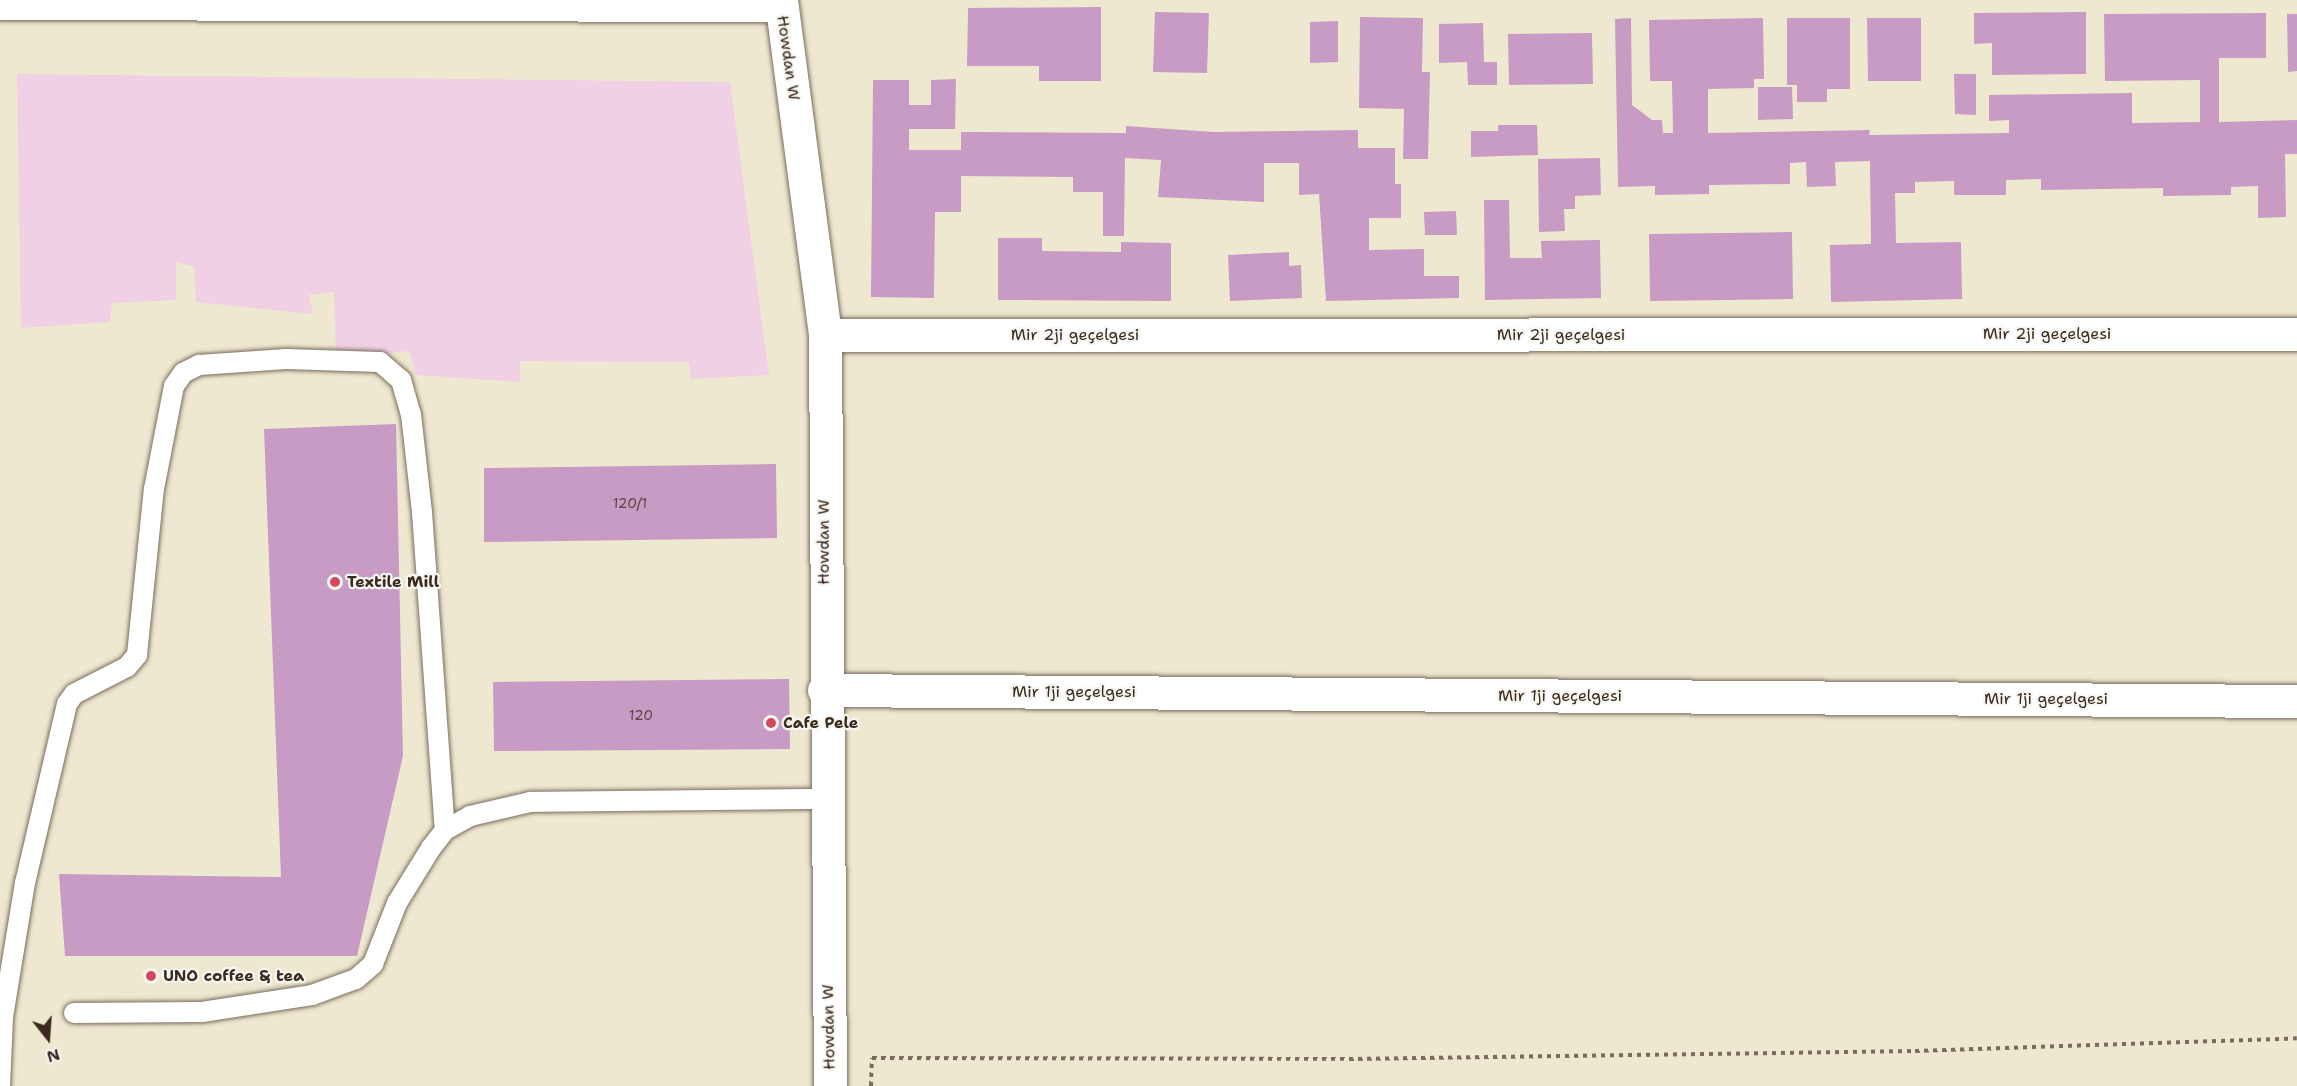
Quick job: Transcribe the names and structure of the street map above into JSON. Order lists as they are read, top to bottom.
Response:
{
  "streets": {
    "street": ["Howdan W", "Mir 2ji geçelgesi", "Mir 1ji geçelgesi"]
  },
  "crossings": [
    ["Howdan W", "Mir 2ji geçelgesi"],
    ["Howdan W", "Mir 1ji geçelgesi"]
  ],
  "places": ["Textile Mill", "Cafe Pele", "UNO coffee & tea"],
  "house_numbers": ["120/1", "120"],
  "north": "bottom"
}
